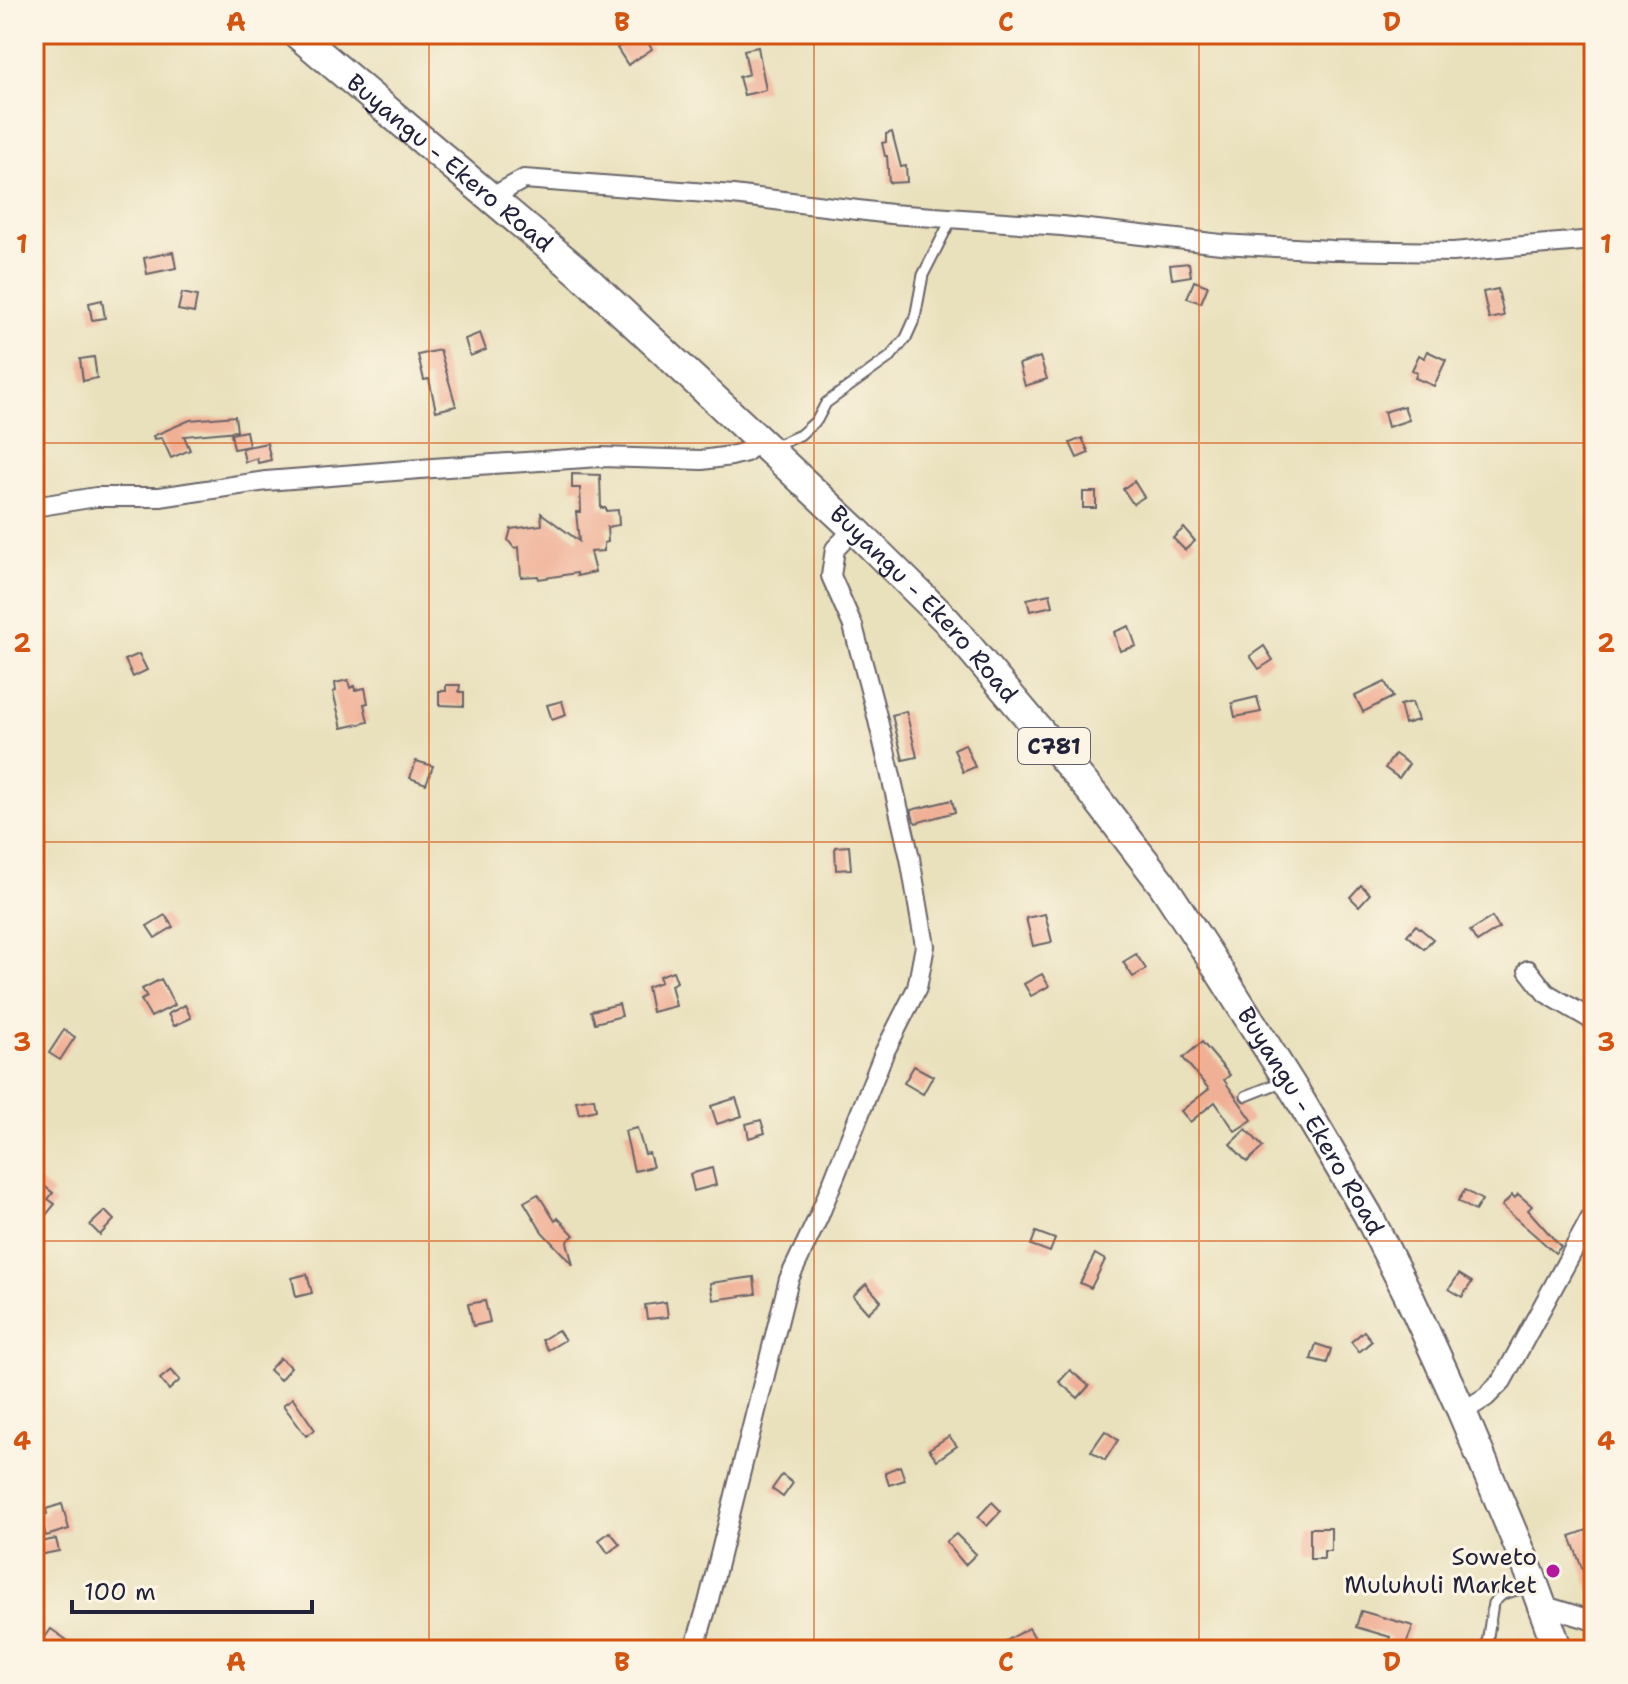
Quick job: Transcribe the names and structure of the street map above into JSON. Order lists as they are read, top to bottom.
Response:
{
  "streets": {
    "main road": ["Buyangu - Ekero Road", "C781"]
  },
  "places": ["Soweto Muluhuli Market"],
  "scale_bar": "100 m",
  "grid": {
    "columns": [
      "A",
      "B",
      "C",
      "D"
    ],
    "rows": [
      "1",
      "2",
      "3",
      "4"
    ]
  }
}
